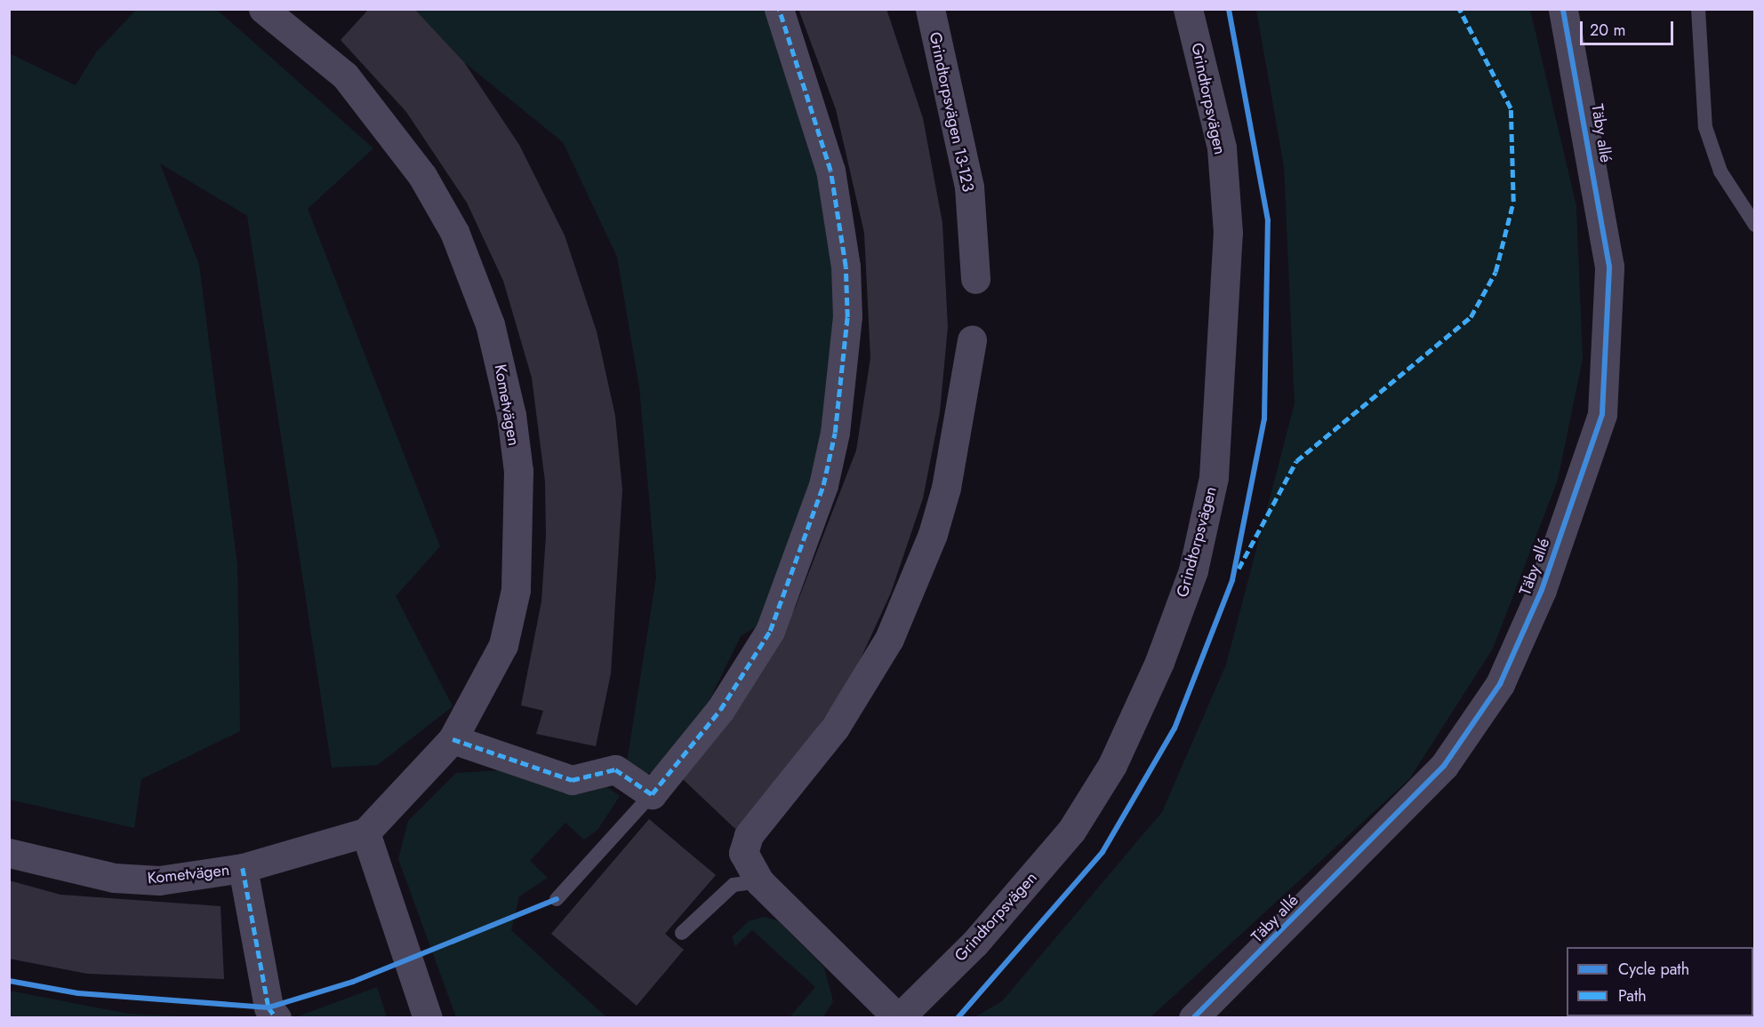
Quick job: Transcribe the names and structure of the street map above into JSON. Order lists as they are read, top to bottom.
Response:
{
  "streets": {
    "street": [
      "Grindtorpsvägen",
      "Grindtorpsvägen 13-123",
      "Täby allé",
      "Kometvägen"
    ]
  },
  "legend": ["Cycle path", "Path"],
  "scale_bar": "20 m"
}
